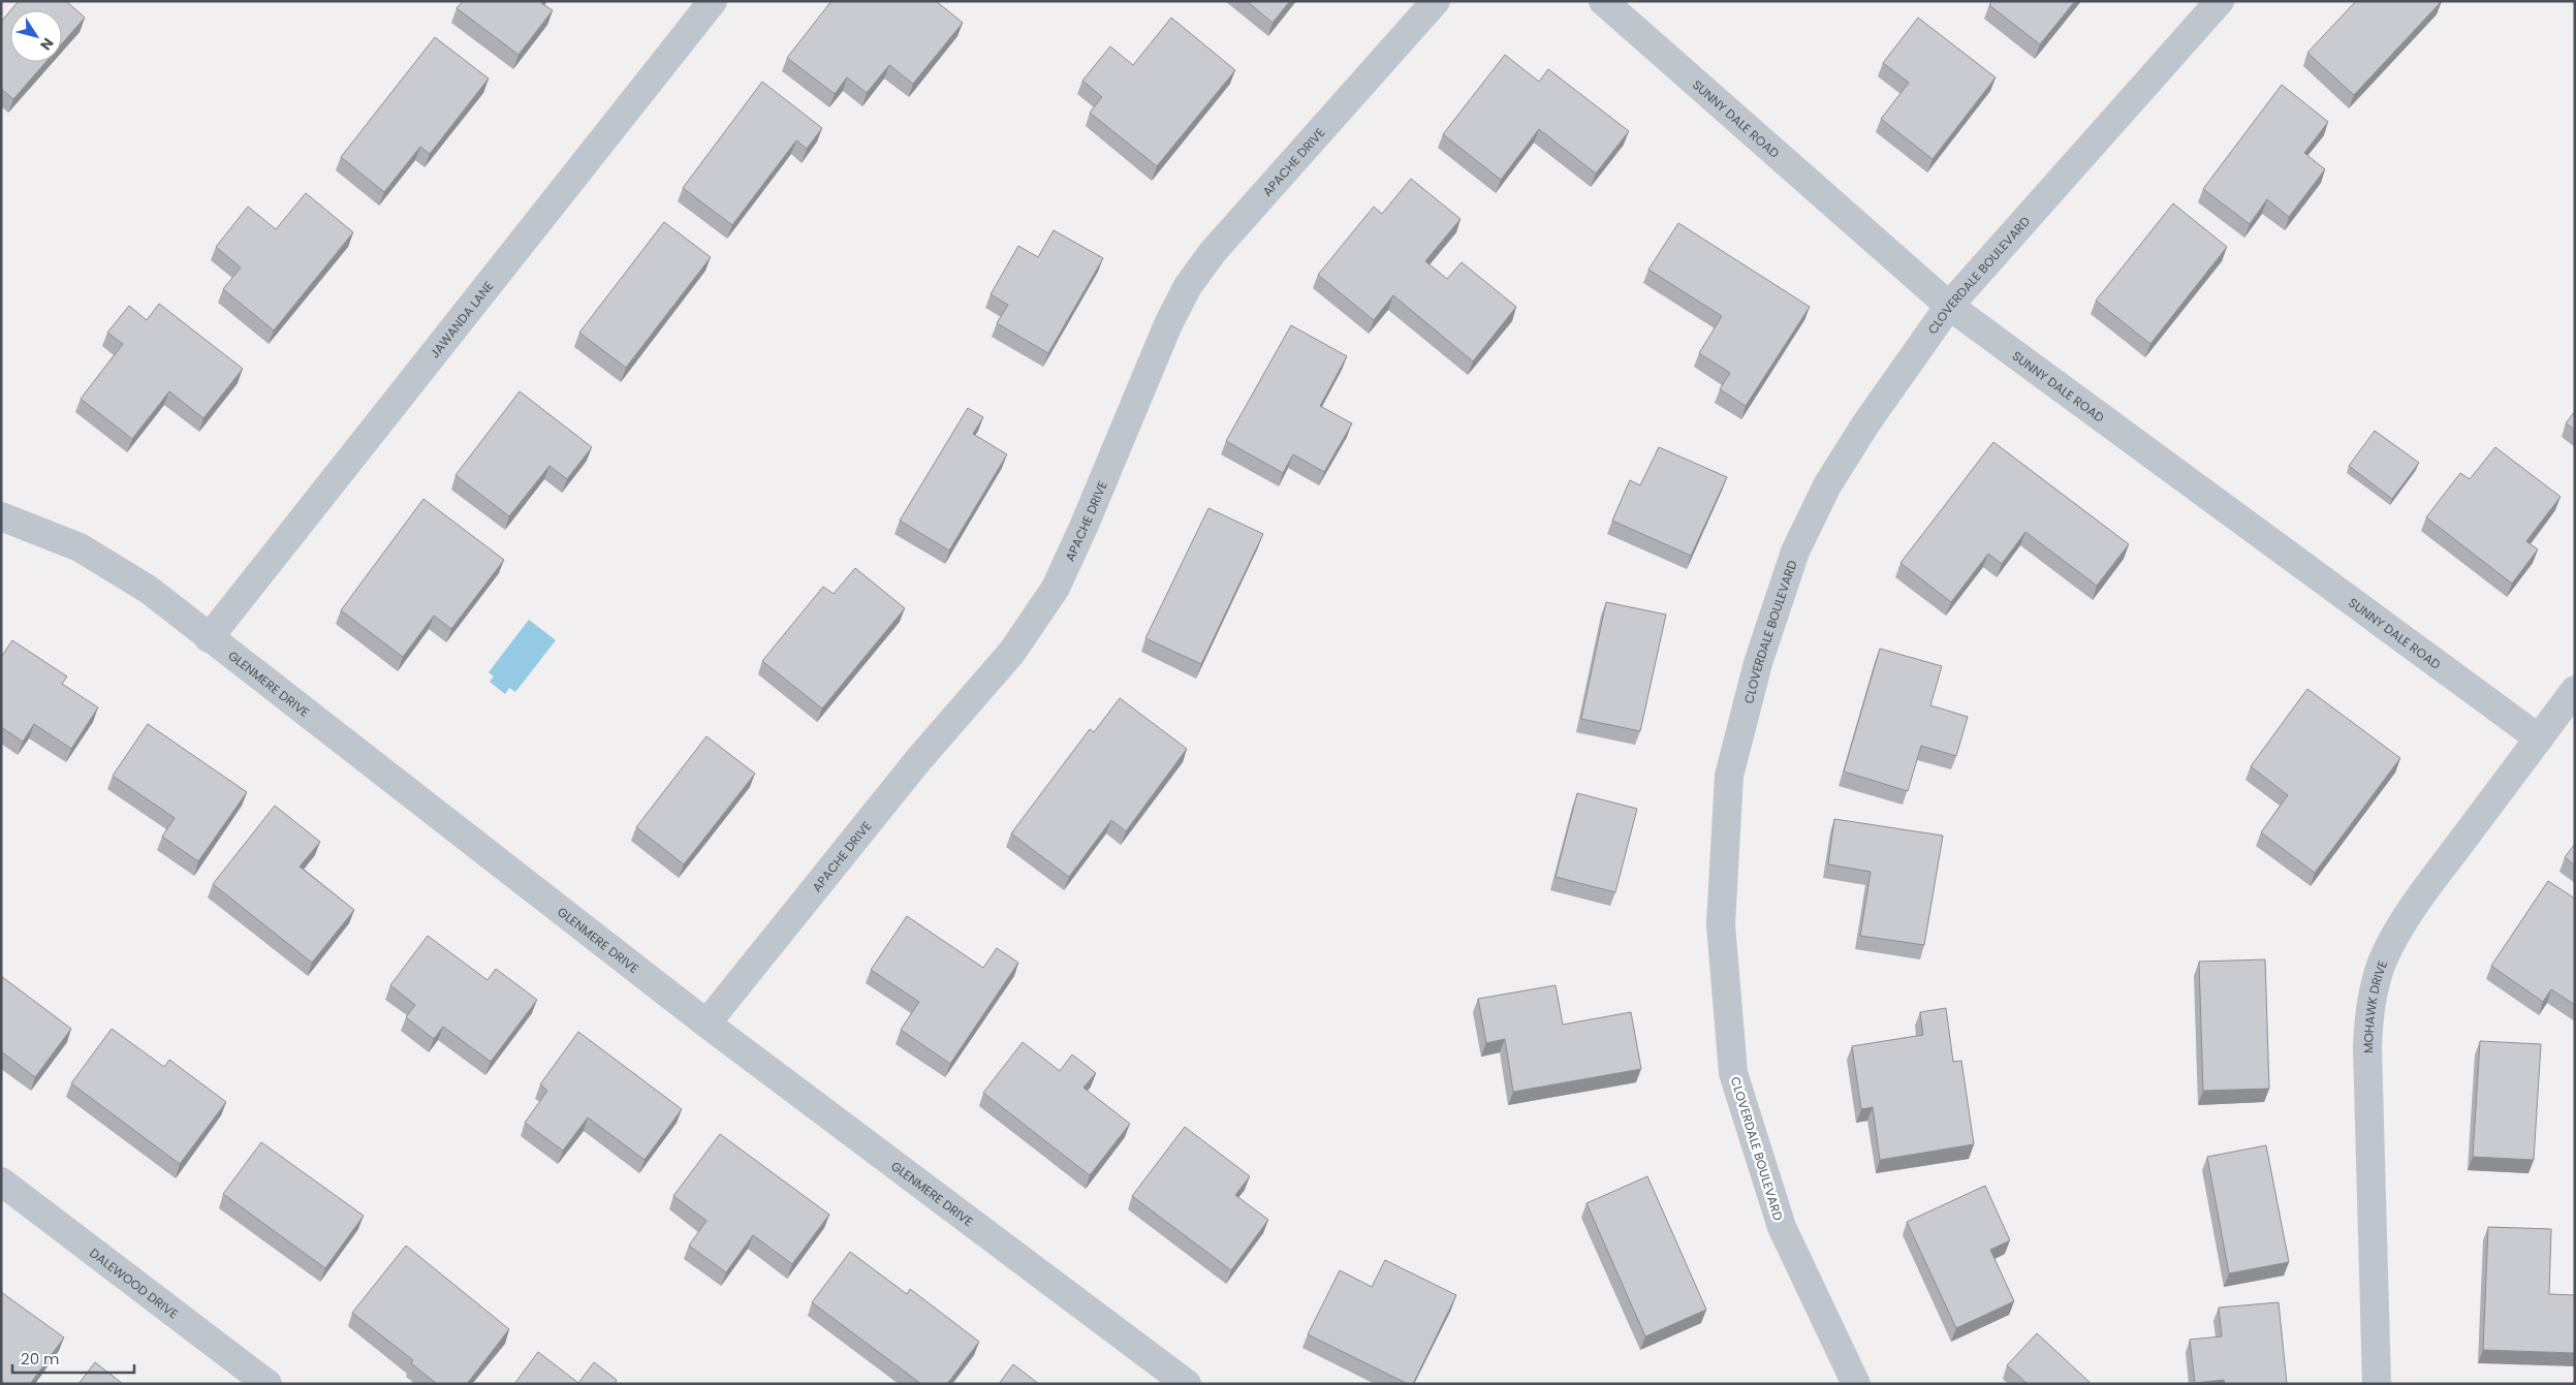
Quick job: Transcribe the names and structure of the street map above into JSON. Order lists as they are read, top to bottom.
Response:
{
  "streets": {
    "street": [
      "SUNNY DALE ROAD",
      "APACHE DRIVE",
      "CLOVERDALE BOULEVARD",
      "JAWANDA LANE",
      "GLENMERE DRIVE",
      "MOHAWK DRIVE",
      "DALEWOOD DRIVE"
    ]
  },
  "crossings": [
    ["SUNNY DALE ROAD", "CLOVERDALE BOULEVARD"],
    ["SUNNY DALE ROAD", "MOHAWK DRIVE"],
    ["APACHE DRIVE", "GLENMERE DRIVE"],
    ["JAWANDA LANE", "GLENMERE DRIVE"]
  ],
  "scale_bar": "20 m",
  "north": "bottom right"
}
